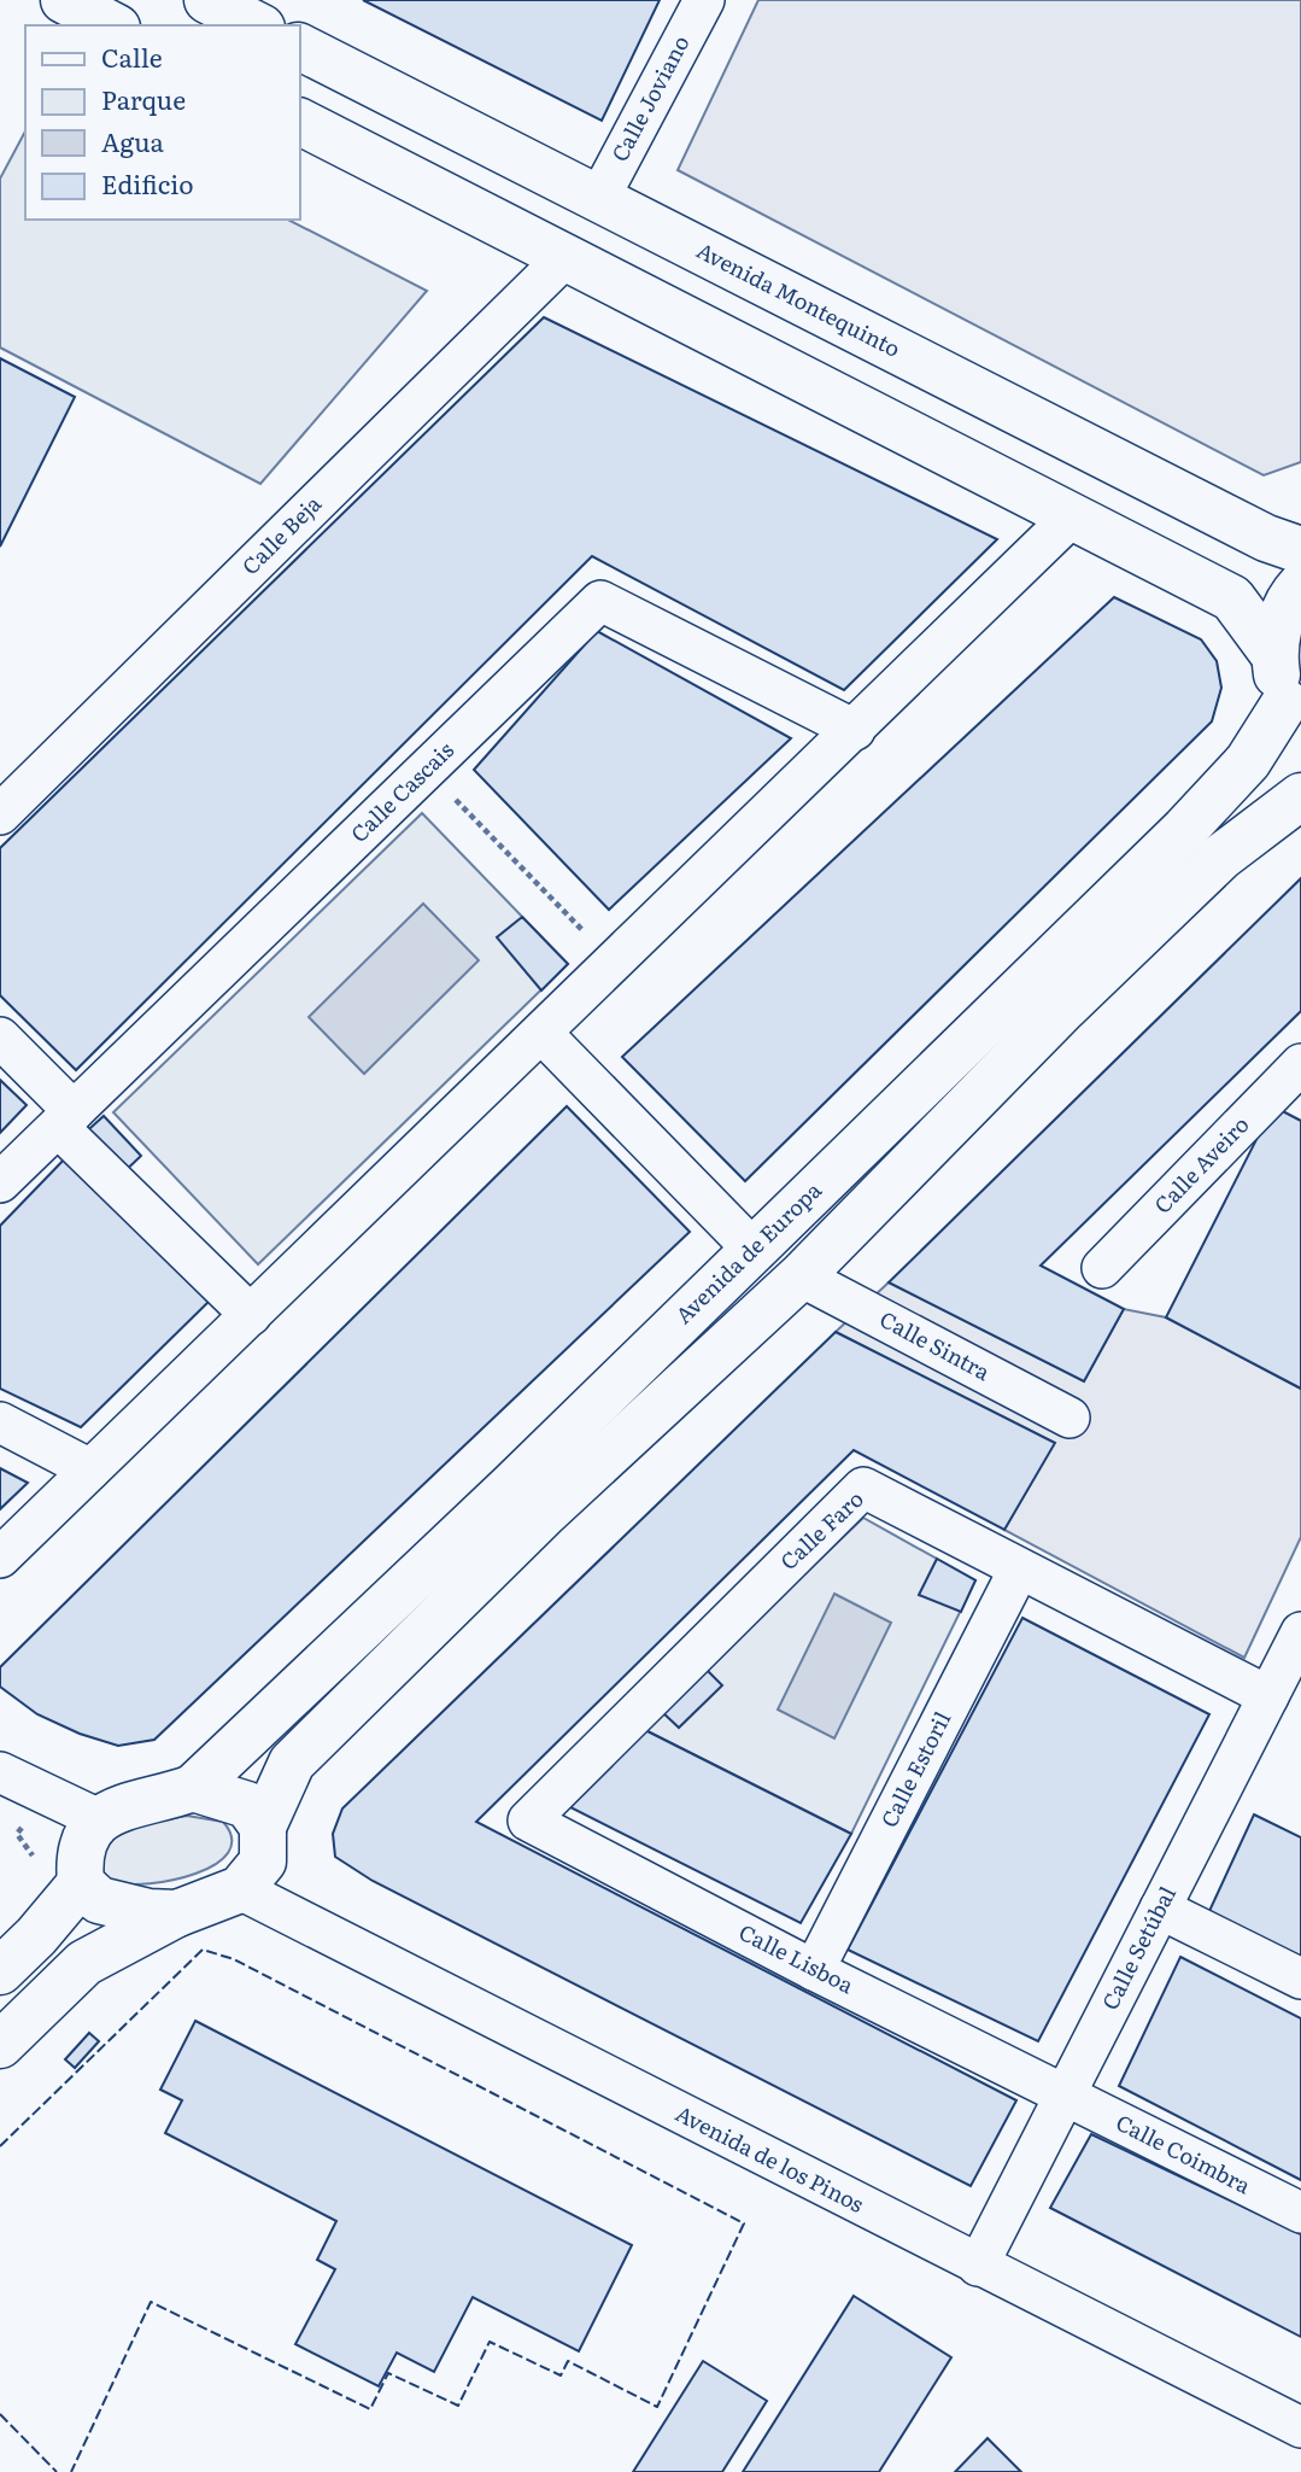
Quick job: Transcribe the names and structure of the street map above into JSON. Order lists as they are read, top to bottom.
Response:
{
  "streets": {
    "main road": ["Avenida Montequinto", "Avenida de Europa"],
    "street": [
      "Calle Joviano",
      "Calle Beja",
      "Calle Cascais",
      "Calle Aveiro",
      "Calle Sintra",
      "Calle Faro",
      "Calle Estoril",
      "Calle Setúbal",
      "Calle Lisboa",
      "Calle Coimbra",
      "Avenida de los Pinos"
    ]
  },
  "crossings": [
    ["Calle Joviano", "Avenida Montequinto"],
    ["Avenida de Europa", "Avenida de los Pinos"],
    ["Calle Faro", "Calle Estoril"],
    ["Calle Faro", "Calle Setúbal"],
    ["Calle Faro", "Calle Lisboa"],
    ["Calle Estoril", "Calle Lisboa"],
    ["Calle Setúbal", "Calle Lisboa"],
    ["Calle Setúbal", "Calle Coimbra"],
    ["Calle Setúbal", "Avenida de los Pinos"],
    ["Calle Lisboa", "Calle Coimbra"]
  ],
  "legend": [
    "Calle",
    "Parque",
    "Agua",
    "Edificio"
  ]
}
